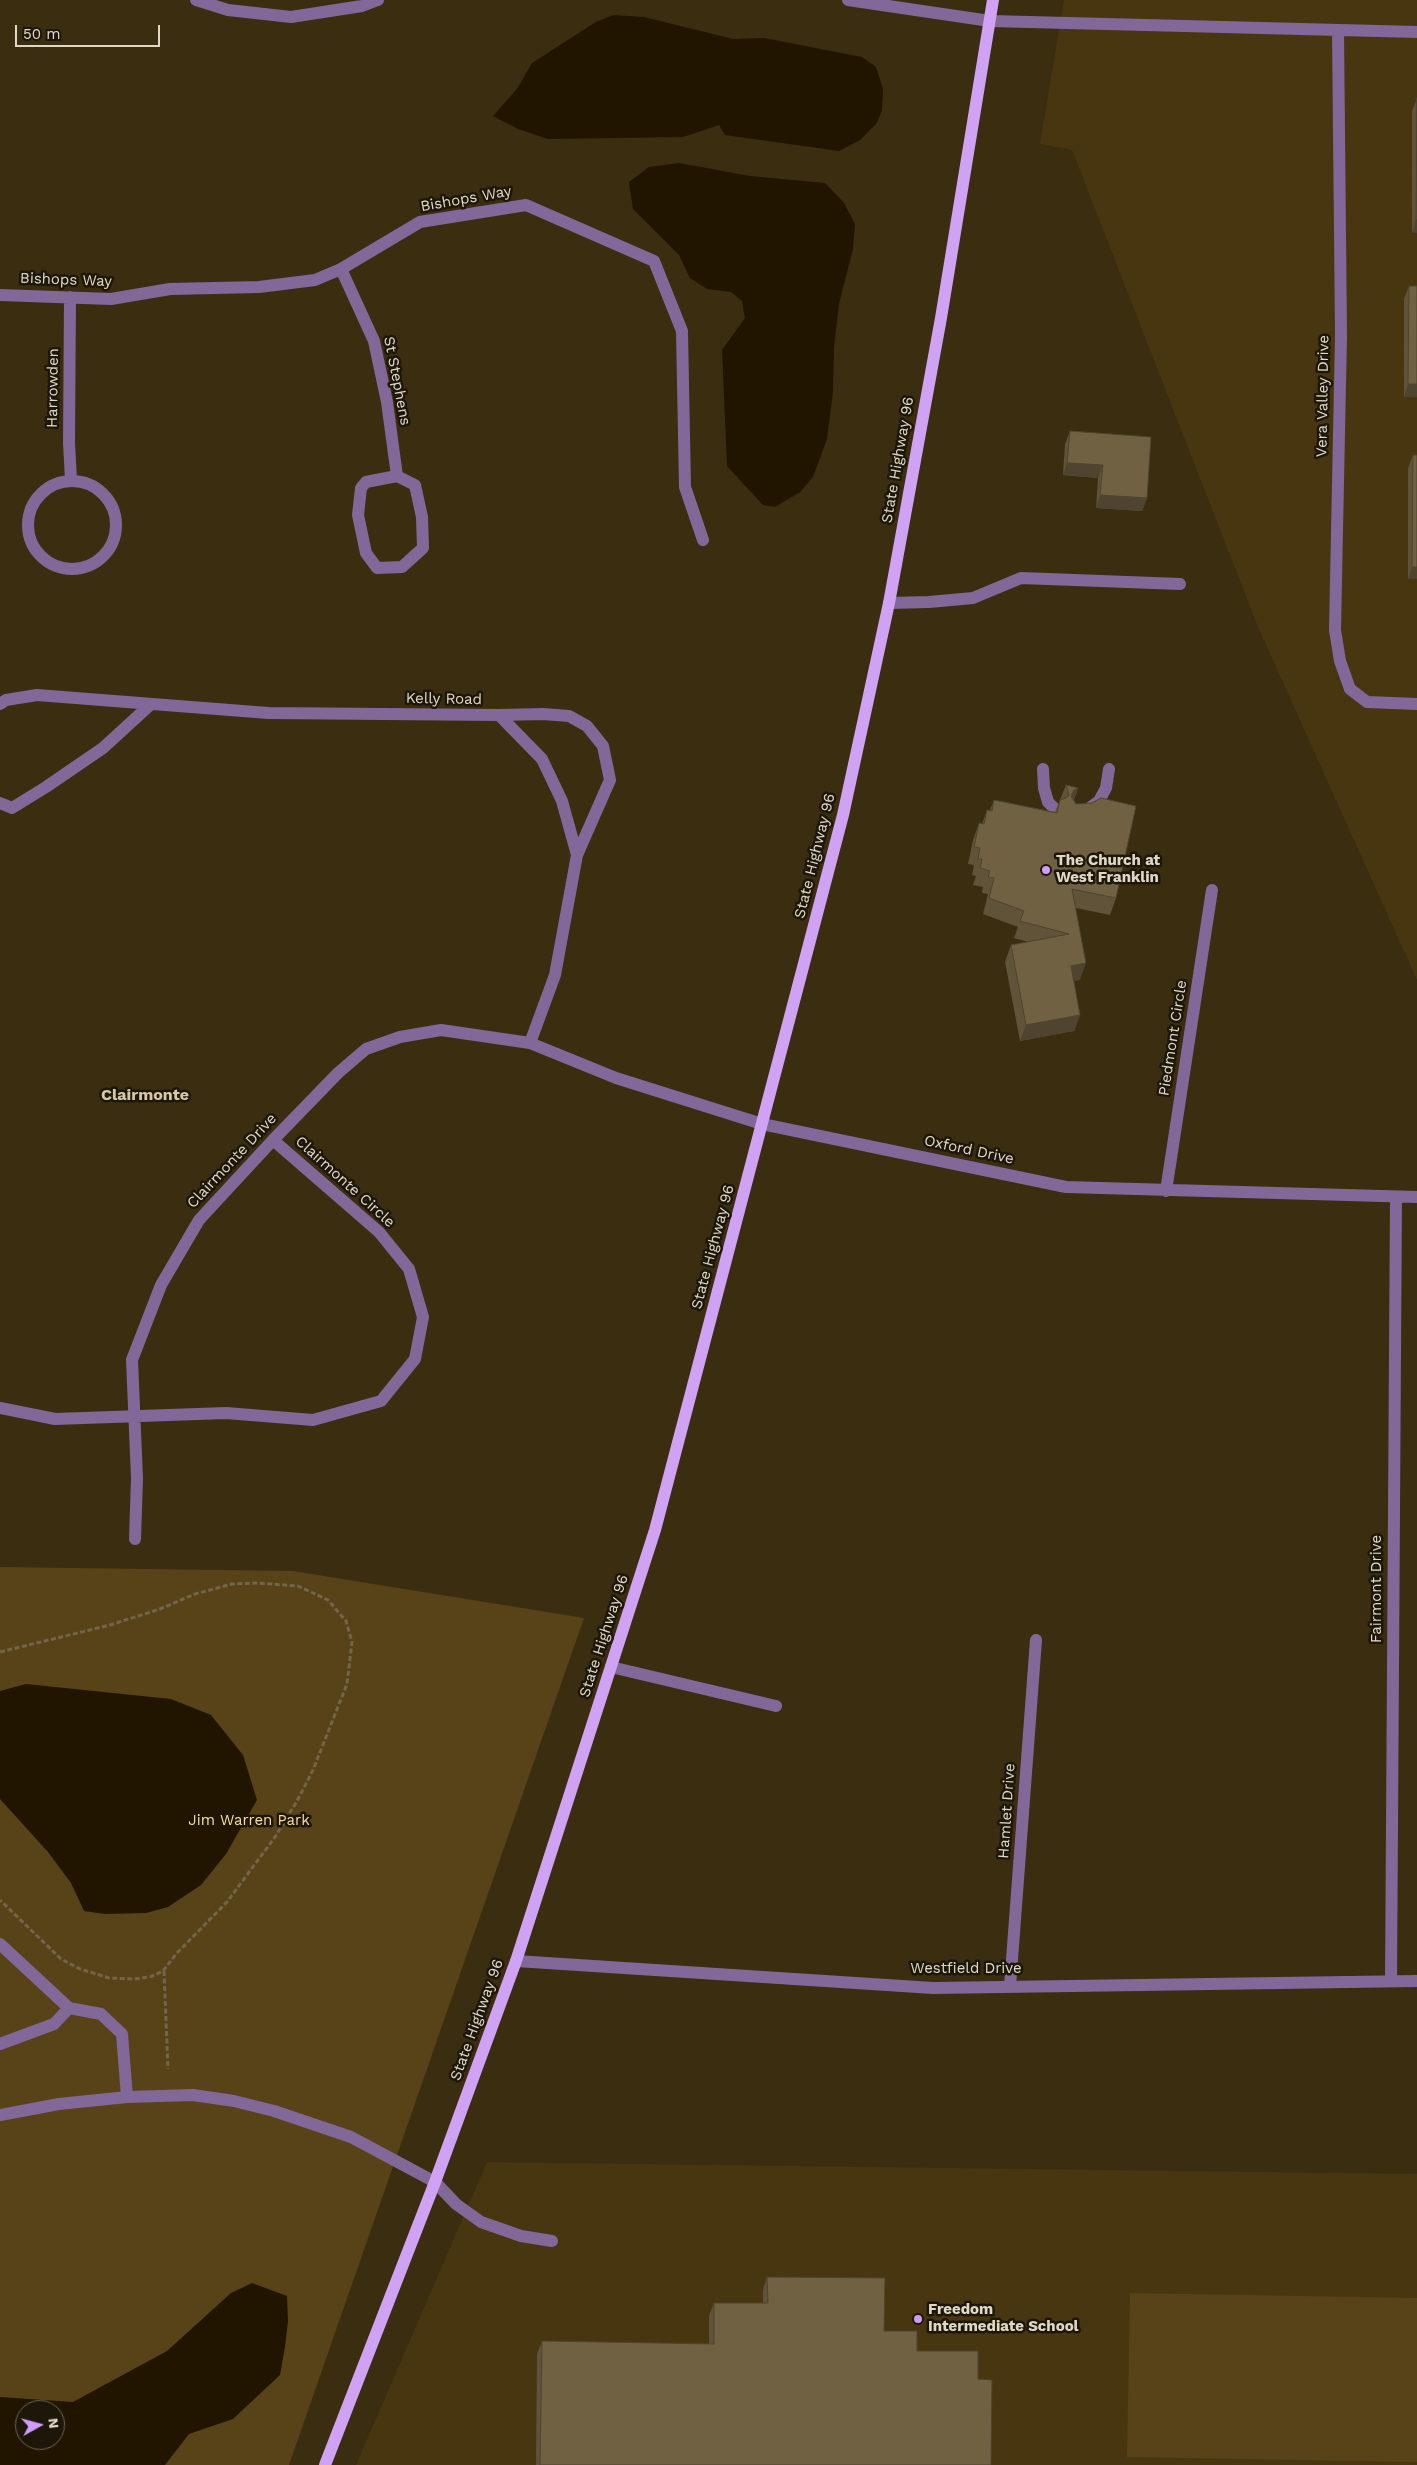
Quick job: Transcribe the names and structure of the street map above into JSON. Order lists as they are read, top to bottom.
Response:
{
  "streets": {
    "main road": ["State Highway 96"],
    "street": [
      "Bishops Way",
      "St Stephens",
      "Harrowden",
      "Vera Valley Drive",
      "Kelly Road",
      "Piedmont Circle",
      "Oxford Drive",
      "Clairmonte Drive",
      "Clairmonte Circle",
      "Fairmont Drive",
      "Hamlet Drive",
      "Westfield Drive"
    ]
  },
  "crossings": [
    ["Bishops Way", "St Stephens"],
    ["Bishops Way", "Harrowden"],
    ["State Highway 96", "Oxford Drive"],
    ["State Highway 96", "Westfield Drive"],
    ["Kelly Road", "Oxford Drive"],
    ["Kelly Road", "Clairmonte Drive"],
    ["Piedmont Circle", "Oxford Drive"],
    ["Oxford Drive", "Clairmonte Drive"],
    ["Oxford Drive", "Fairmont Drive"],
    ["Clairmonte Drive", "Clairmonte Circle"],
    ["Fairmont Drive", "Westfield Drive"],
    ["Hamlet Drive", "Westfield Drive"]
  ],
  "districts": ["Clairmonte"],
  "parks": ["Jim Warren Park"],
  "places": ["The Church at West Franklin", "Freedom Intermediate School"],
  "scale_bar": "50 m",
  "north": "right"
}
